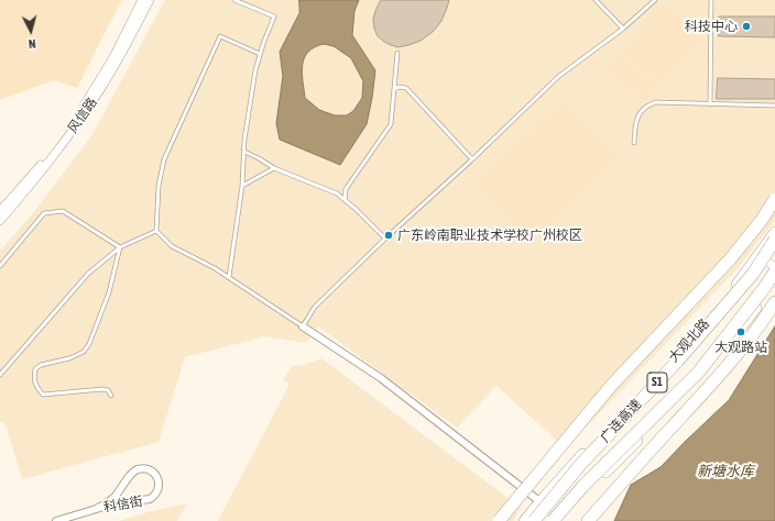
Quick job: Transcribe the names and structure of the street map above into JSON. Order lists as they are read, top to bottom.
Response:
{
  "streets": {
    "highway": ["S1", "广连高速"],
    "main road": ["大观北路"],
    "street": ["风信路", "科信街"]
  },
  "water": ["新塘水库"],
  "places": ["科技中心", "广东岭南职业技术学校广州校区", "大观路站"],
  "north": "bottom"
}
